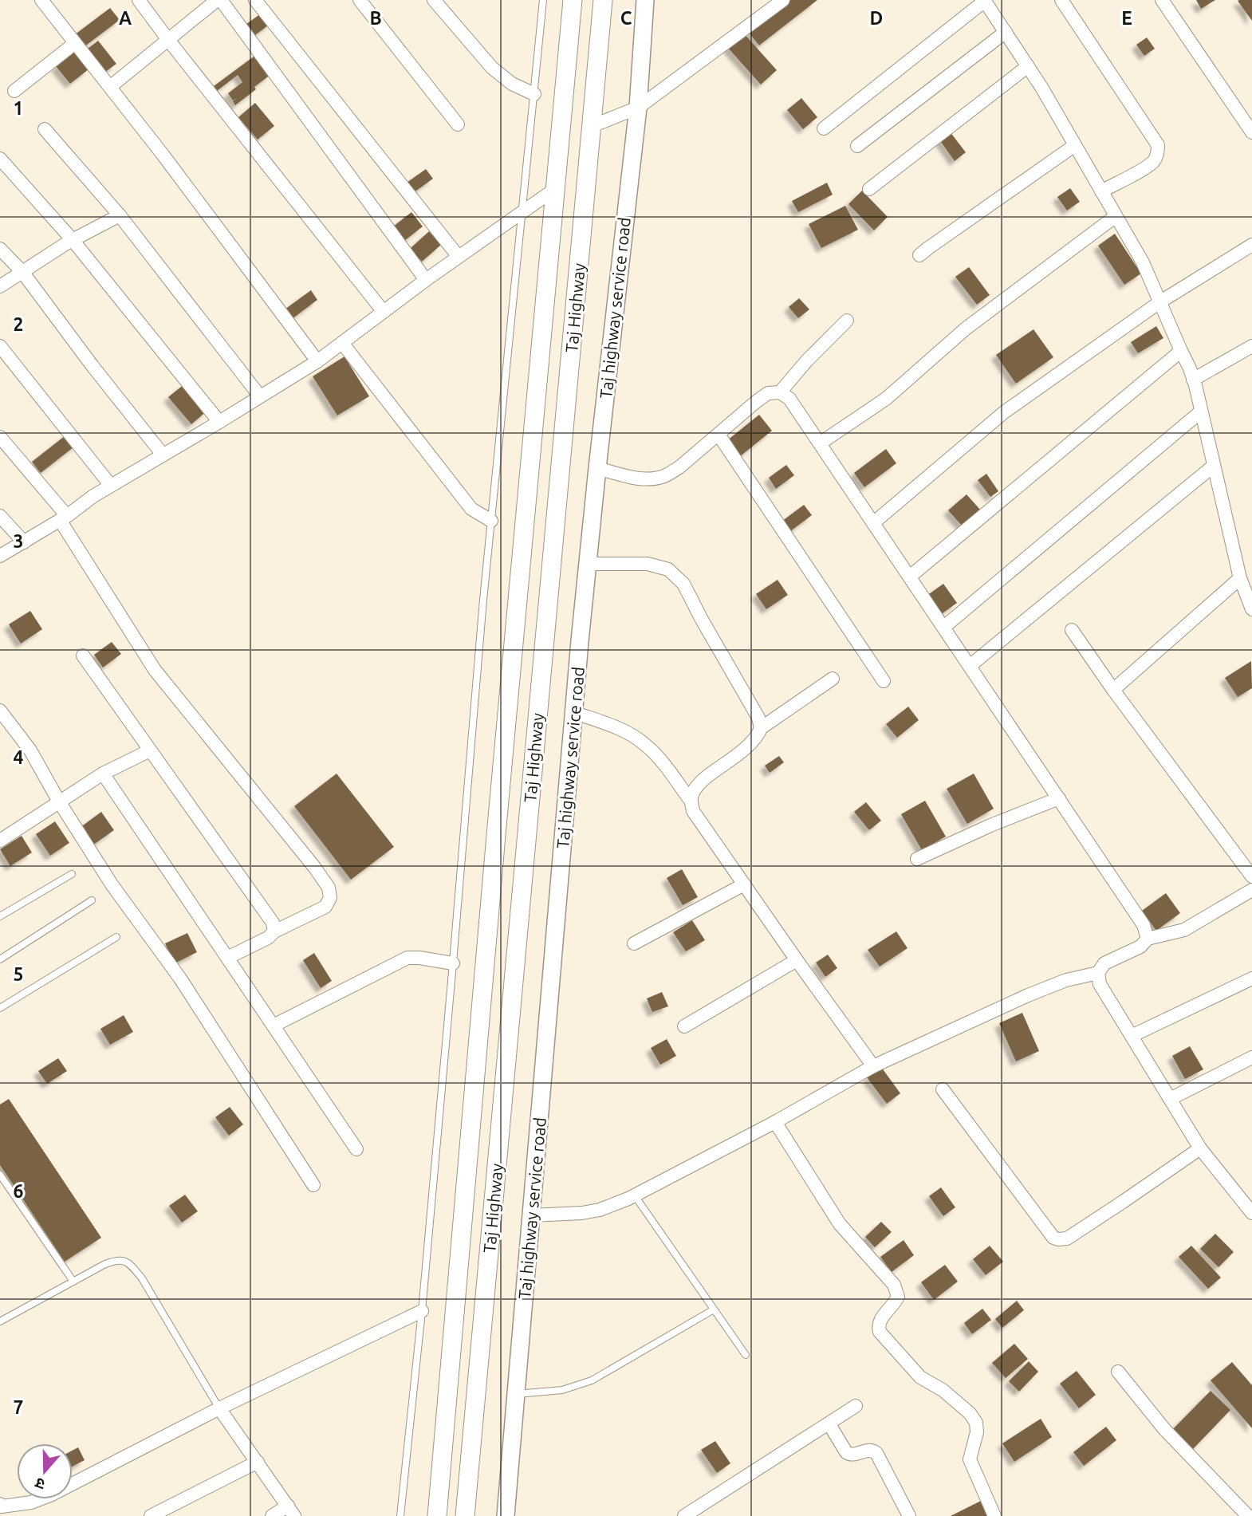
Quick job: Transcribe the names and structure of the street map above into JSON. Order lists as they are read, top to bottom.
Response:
{
  "streets": {
    "main road": ["Taj Highway"],
    "street": ["Taj highway service road"]
  },
  "north": "bottom",
  "grid": {
    "columns": [
      "A",
      "B",
      "C",
      "D",
      "E"
    ],
    "rows": [
      "1",
      "2",
      "3",
      "4",
      "5",
      "6",
      "7"
    ]
  }
}
